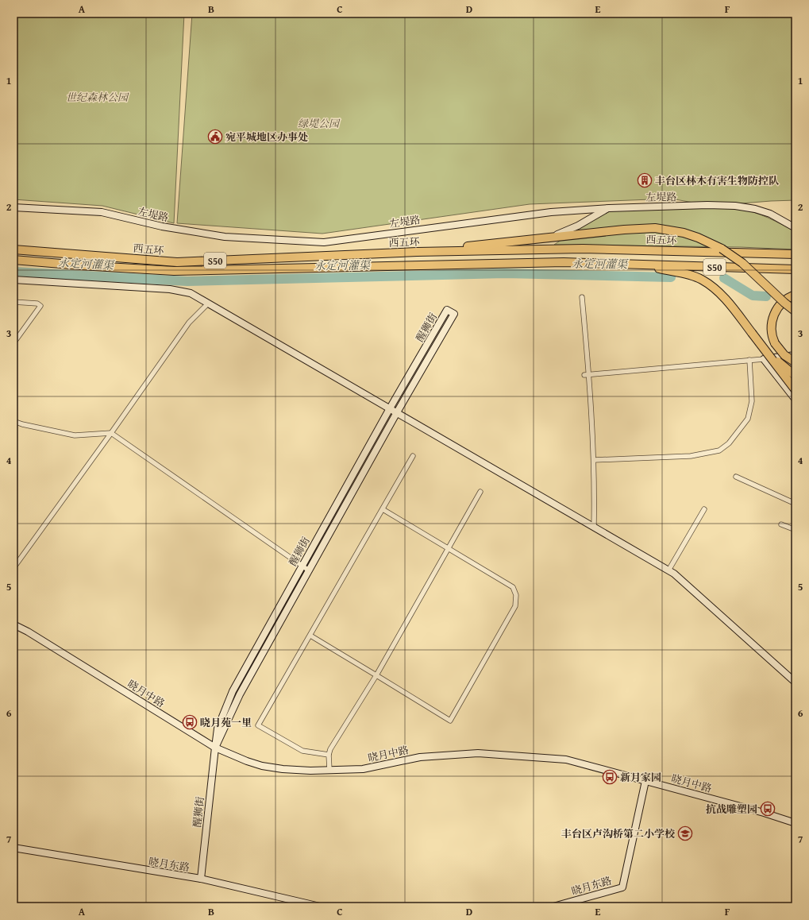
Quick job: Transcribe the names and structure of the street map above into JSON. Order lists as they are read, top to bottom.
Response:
{
  "streets": {
    "highway": ["西五环", "S50"],
    "street": [
      "左堤路",
      "醒狮街",
      "晓月中路",
      "晓月东路"
    ]
  },
  "crossings": [
    ["醒狮街", "晓月中路"],
    ["醒狮街", "晓月东路"],
    ["晓月中路", "晓月东路"]
  ],
  "water": ["永定河灌渠"],
  "parks": ["世纪森林公园", "绿堤公园"],
  "places": {
    "public building": ["宛平城地区办事处"],
    "building": ["丰台区林木有害生物防控队"],
    "bus stop": ["晓月苑一里", "新月家园", "抗战雕塑园"],
    "school or university": ["丰台区卢沟桥第二小学校"]
  },
  "grid": {
    "columns": [
      "A",
      "B",
      "C",
      "D",
      "E",
      "F"
    ],
    "rows": [
      "1",
      "2",
      "3",
      "4",
      "5",
      "6",
      "7"
    ]
  }
}
